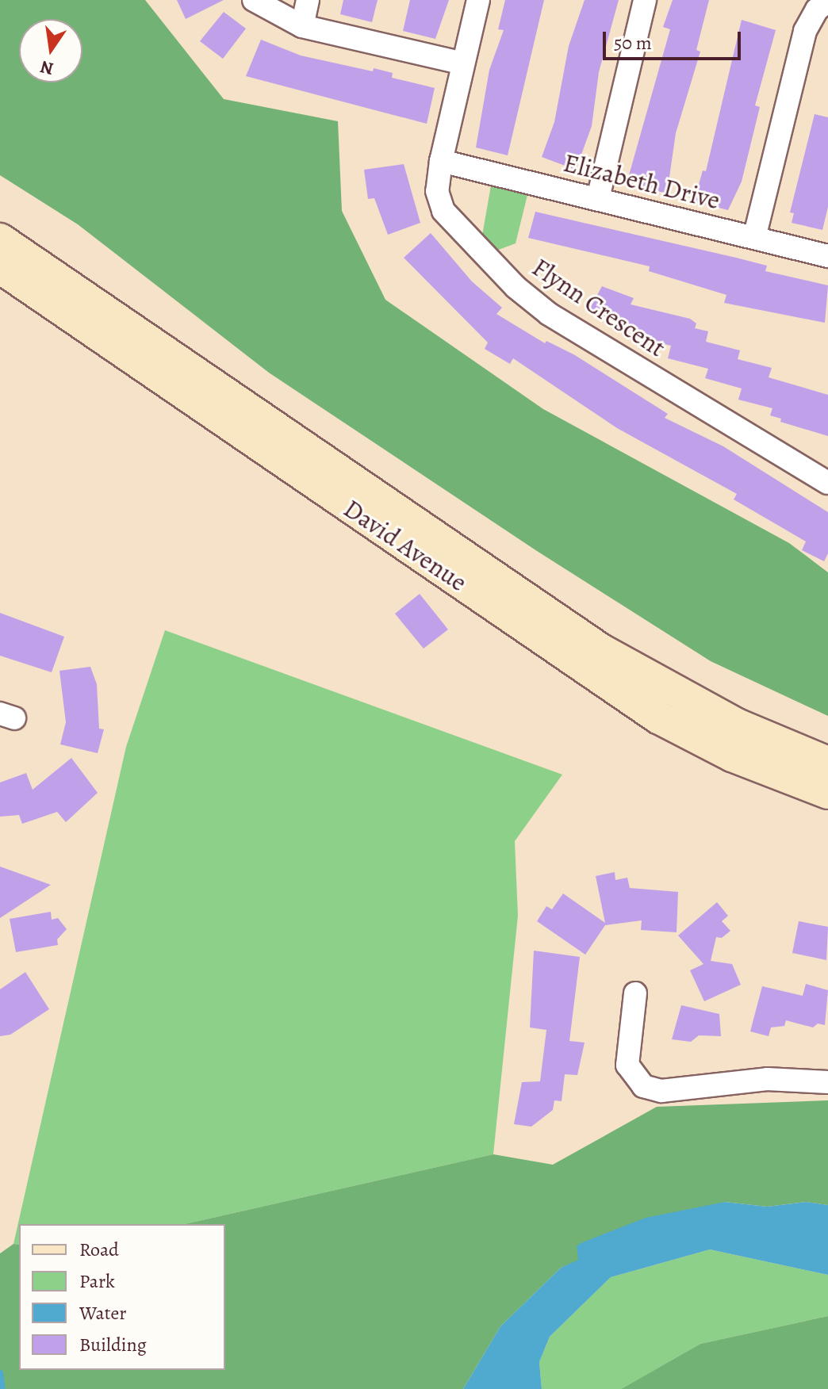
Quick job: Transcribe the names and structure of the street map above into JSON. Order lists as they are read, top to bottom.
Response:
{
  "streets": {
    "main road": ["David Avenue"],
    "street": ["Elizabeth Drive", "Flynn Crescent"]
  },
  "crossings": [
    ["Elizabeth Drive", "Flynn Crescent"]
  ],
  "legend": [
    "Road",
    "Park",
    "Water",
    "Building"
  ],
  "scale_bar": "50 m",
  "north": "bottom"
}
